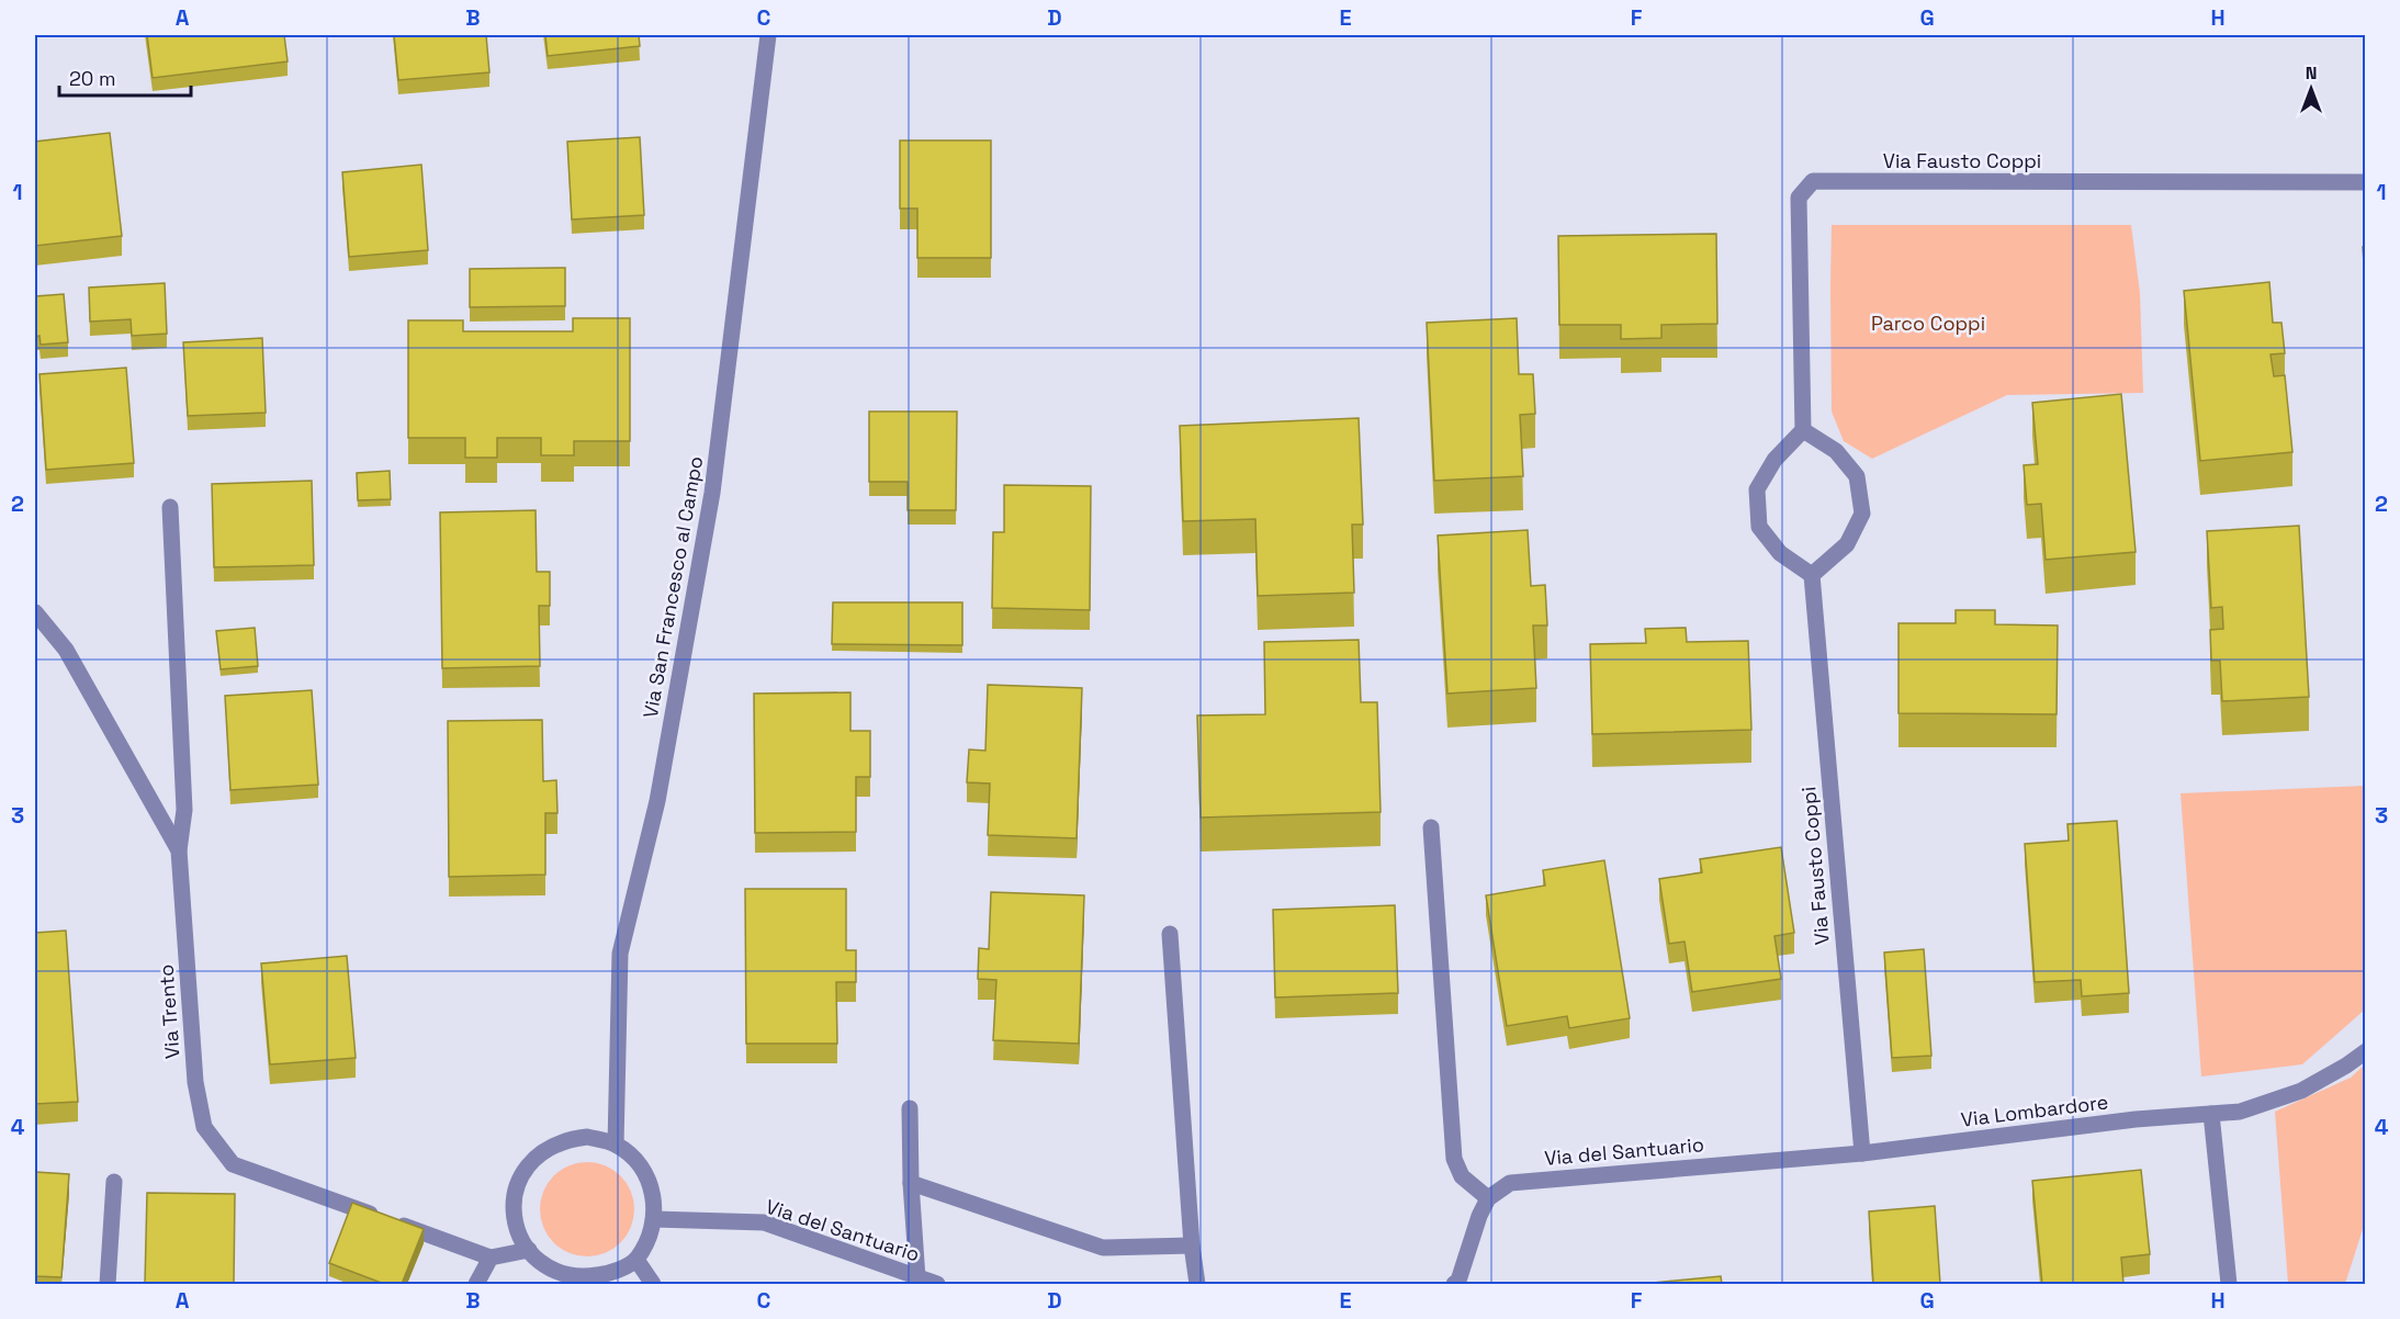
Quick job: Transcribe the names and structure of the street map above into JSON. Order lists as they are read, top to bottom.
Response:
{
  "streets": {
    "street": [
      "Via Fausto Coppi",
      "Via San Francesco al Campo",
      "Via Trento",
      "Via Lombardore",
      "Via del Santuario"
    ]
  },
  "crossings": [
    ["Via Fausto Coppi", "Via Lombardore"],
    ["Via Fausto Coppi", "Via del Santuario"],
    ["Via San Francesco al Campo", "Via del Santuario"],
    ["Via Lombardore", "Via del Santuario"]
  ],
  "parks": ["Parco Coppi"],
  "scale_bar": "20 m",
  "north": "top",
  "grid": {
    "columns": [
      "A",
      "B",
      "C",
      "D",
      "E",
      "F",
      "G",
      "H"
    ],
    "rows": [
      "1",
      "2",
      "3",
      "4"
    ]
  }
}
